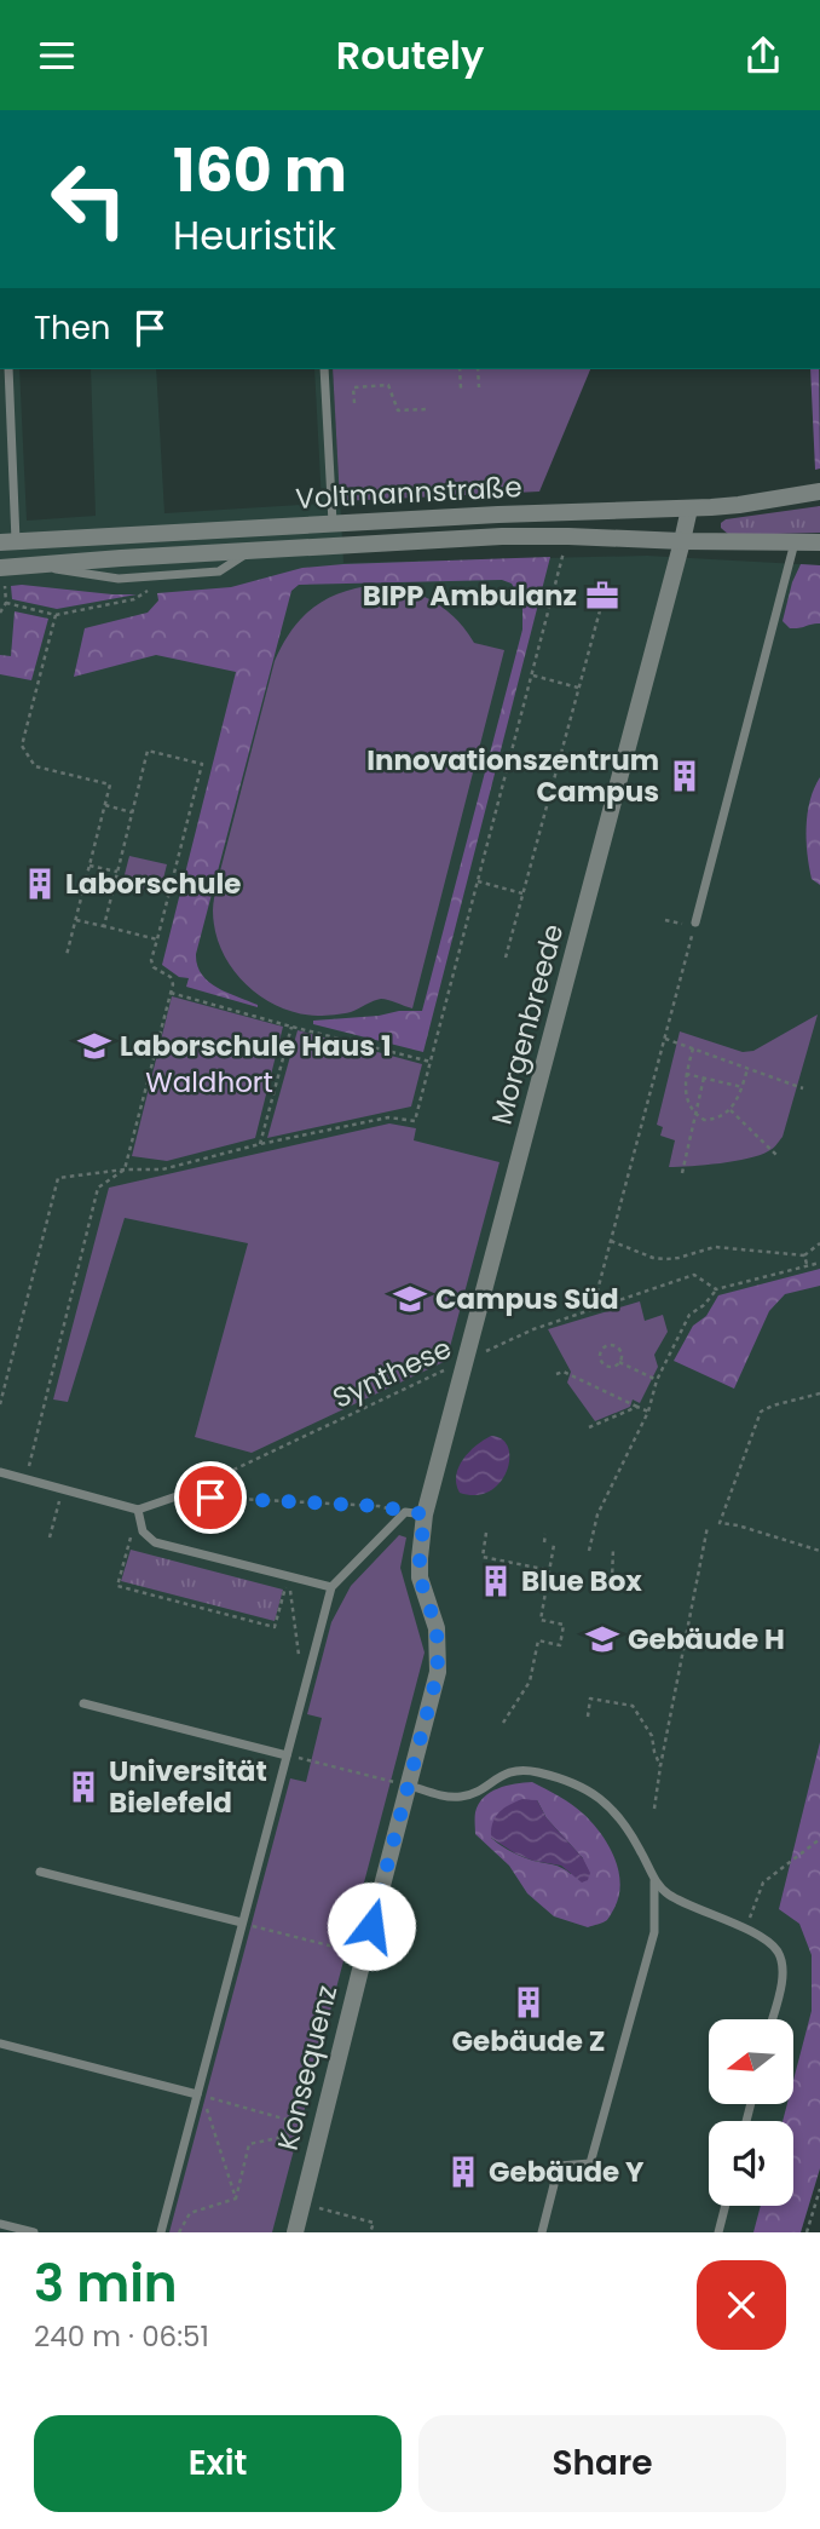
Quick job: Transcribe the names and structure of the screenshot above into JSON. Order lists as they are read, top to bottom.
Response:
{
  "streets": {
    "street": ["Voltmannstraße", "Morgenbreede", "Konsequenz"],
    "path": ["Synthese"]
  },
  "crossings": [
    ["Voltmannstraße", "Morgenbreede"],
    ["Morgenbreede", "Synthese"],
    ["Morgenbreede", "Konsequenz"]
  ],
  "parks": ["Waldhort"],
  "places": {
    "office": ["BIPP Ambulanz"],
    "building": [
      "Innovationszentrum Campus",
      "Laborschule",
      "Blue Box",
      "Universität Bielefeld",
      "Gebäude Z",
      "Gebäude Y"
    ],
    "school or university": ["Laborschule Haus 1", "Campus Süd", "Gebäude H"]
  },
  "north": "left",
  "page": {
    "header": "Routely",
    "turn": ["160 m", "Heuristik"],
    "then": "Then",
    "heading": ["3 min", "240 m · 06:51"],
    "buttons": ["Exit", "Share"]
  }
}
